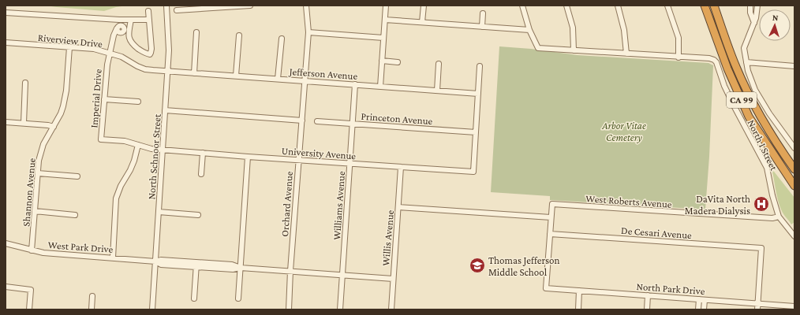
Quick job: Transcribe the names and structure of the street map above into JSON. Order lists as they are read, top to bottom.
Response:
{
  "streets": {
    "highway": ["CA 99"],
    "street": [
      "Riverview Drive",
      "Jefferson Avenue",
      "Imperial Drive",
      "Princeton Avenue",
      "North I Street",
      "University Avenue",
      "North Schnoor Street",
      "Shannon Avenue",
      "West Roberts Avenue",
      "Orchard Avenue",
      "Williams Avenue",
      "De Cesari Avenue",
      "Willis Avenue",
      "West Park Drive",
      "North Park Drive"
    ]
  },
  "crossings": [
    ["Riverview Drive", "Jefferson Avenue"],
    ["Riverview Drive", "Imperial Drive"],
    ["Riverview Drive", "North Schnoor Street"],
    ["Riverview Drive", "Shannon Avenue"],
    ["Jefferson Avenue", "North Schnoor Street"],
    ["Jefferson Avenue", "Orchard Avenue"],
    ["Jefferson Avenue", "Williams Avenue"],
    ["Imperial Drive", "University Avenue"],
    ["Imperial Drive", "North Schnoor Street"],
    ["Princeton Avenue", "University Avenue"],
    ["Princeton Avenue", "Williams Avenue"],
    ["North I Street", "West Roberts Avenue"],
    ["University Avenue", "North Schnoor Street"],
    ["University Avenue", "Orchard Avenue"],
    ["University Avenue", "Williams Avenue"],
    ["University Avenue", "Willis Avenue"],
    ["North Schnoor Street", "West Park Drive"],
    ["Shannon Avenue", "West Park Drive"],
    ["Orchard Avenue", "West Park Drive"],
    ["Williams Avenue", "West Park Drive"],
    ["De Cesari Avenue", "North Park Drive"],
    ["Willis Avenue", "West Park Drive"]
  ],
  "parks": ["Arbor Vitae Cemetery"],
  "places": {
    "hospital": ["DaVita North Madera Dialysis"],
    "school or university": ["Thomas Jefferson Middle School"]
  },
  "north": "top"
}
